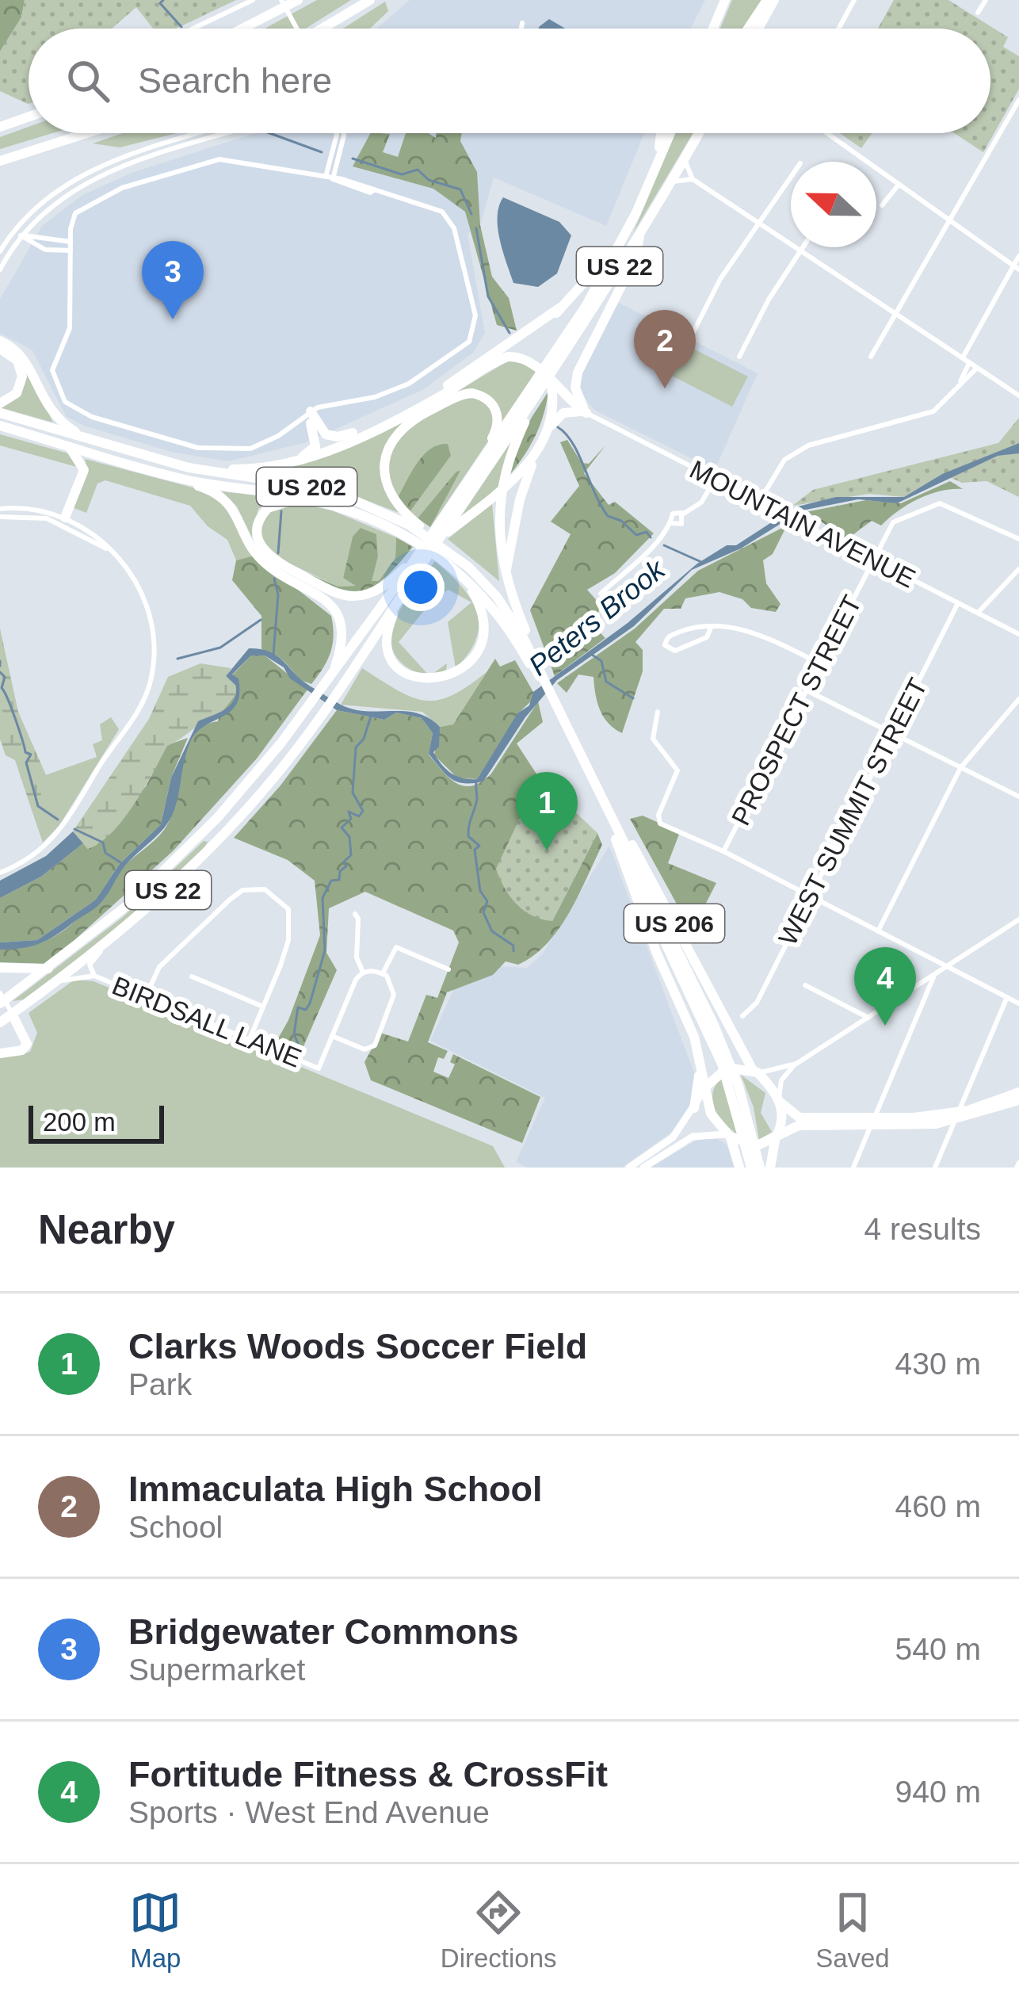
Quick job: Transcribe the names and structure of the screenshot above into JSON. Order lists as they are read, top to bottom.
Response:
{
  "streets": {
    "highway": ["US 22", "US 202", "US 206"],
    "street": [
      "MOUNTAIN AVENUE",
      "PROSPECT STREET",
      "WEST SUMMIT STREET",
      "BIRDSALL LANE"
    ]
  },
  "crossings": [
    ["US 22", "US 202"],
    ["US 22", "BIRDSALL LANE"],
    ["US 202", "US 206"],
    ["MOUNTAIN AVENUE", "PROSPECT STREET"],
    ["MOUNTAIN AVENUE", "WEST SUMMIT STREET"]
  ],
  "water": ["Peters Brook"],
  "scale_bar": "200 m",
  "north": "left",
  "page": {
    "search": "Search here",
    "pins": [
      "3",
      "2",
      "1",
      "4"
    ],
    "scale": "200 m",
    "heading": ["Nearby", "4 results"],
    "list": [
      {
        "mark": "1",
        "name": "Clarks Woods Soccer Field",
        "note": "Park",
        "value": "430 m"
      },
      {
        "mark": "2",
        "name": "Immaculata High School",
        "note": "School",
        "value": "460 m"
      },
      {
        "mark": "3",
        "name": "Bridgewater Commons",
        "note": "Supermarket",
        "value": "540 m"
      },
      {
        "mark": "4",
        "name": "Fortitude Fitness & CrossFit",
        "note": "Sports · West End Avenue",
        "value": "940 m"
      }
    ],
    "nav": ["Map", "Directions", "Saved"]
  }
}
